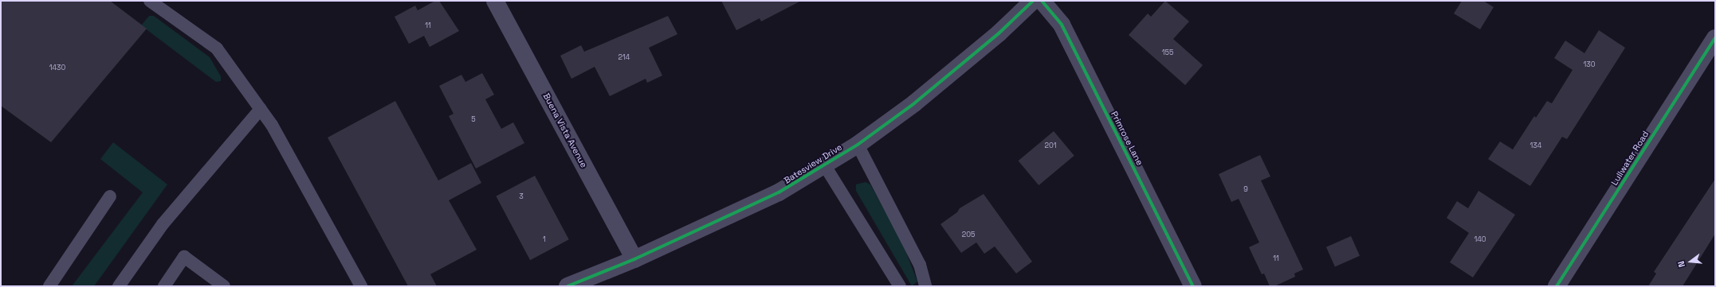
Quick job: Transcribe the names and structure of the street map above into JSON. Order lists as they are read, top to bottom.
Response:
{
  "streets": {
    "street": [
      "Buena Vista Avenue",
      "Primrose Lane",
      "Lullwater Road",
      "Batesview Drive"
    ]
  },
  "crossings": [
    ["Buena Vista Avenue", "Batesview Drive"]
  ],
  "house_numbers": [
    "11",
    "155",
    "214",
    "130",
    "1430",
    "5",
    "201",
    "134",
    "9",
    "3",
    "205",
    "1",
    "140",
    "11"
  ],
  "north": "left"
}
